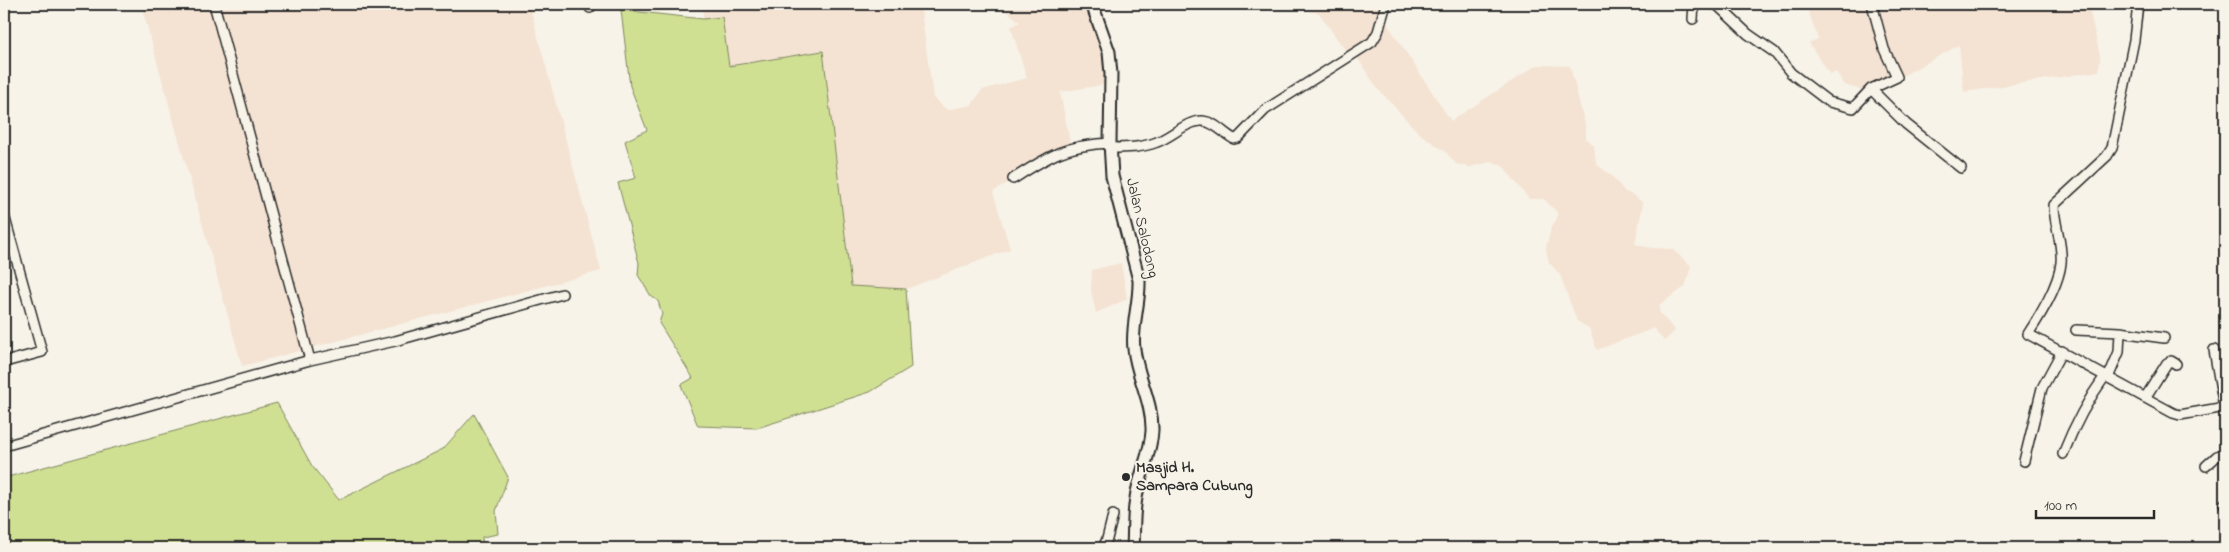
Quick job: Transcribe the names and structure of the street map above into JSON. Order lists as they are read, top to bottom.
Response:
{
  "streets": {
    "street": ["Jalan Salodong"]
  },
  "places": ["Masjid H. Sampara Cubung"],
  "scale_bar": "100 m"
}
